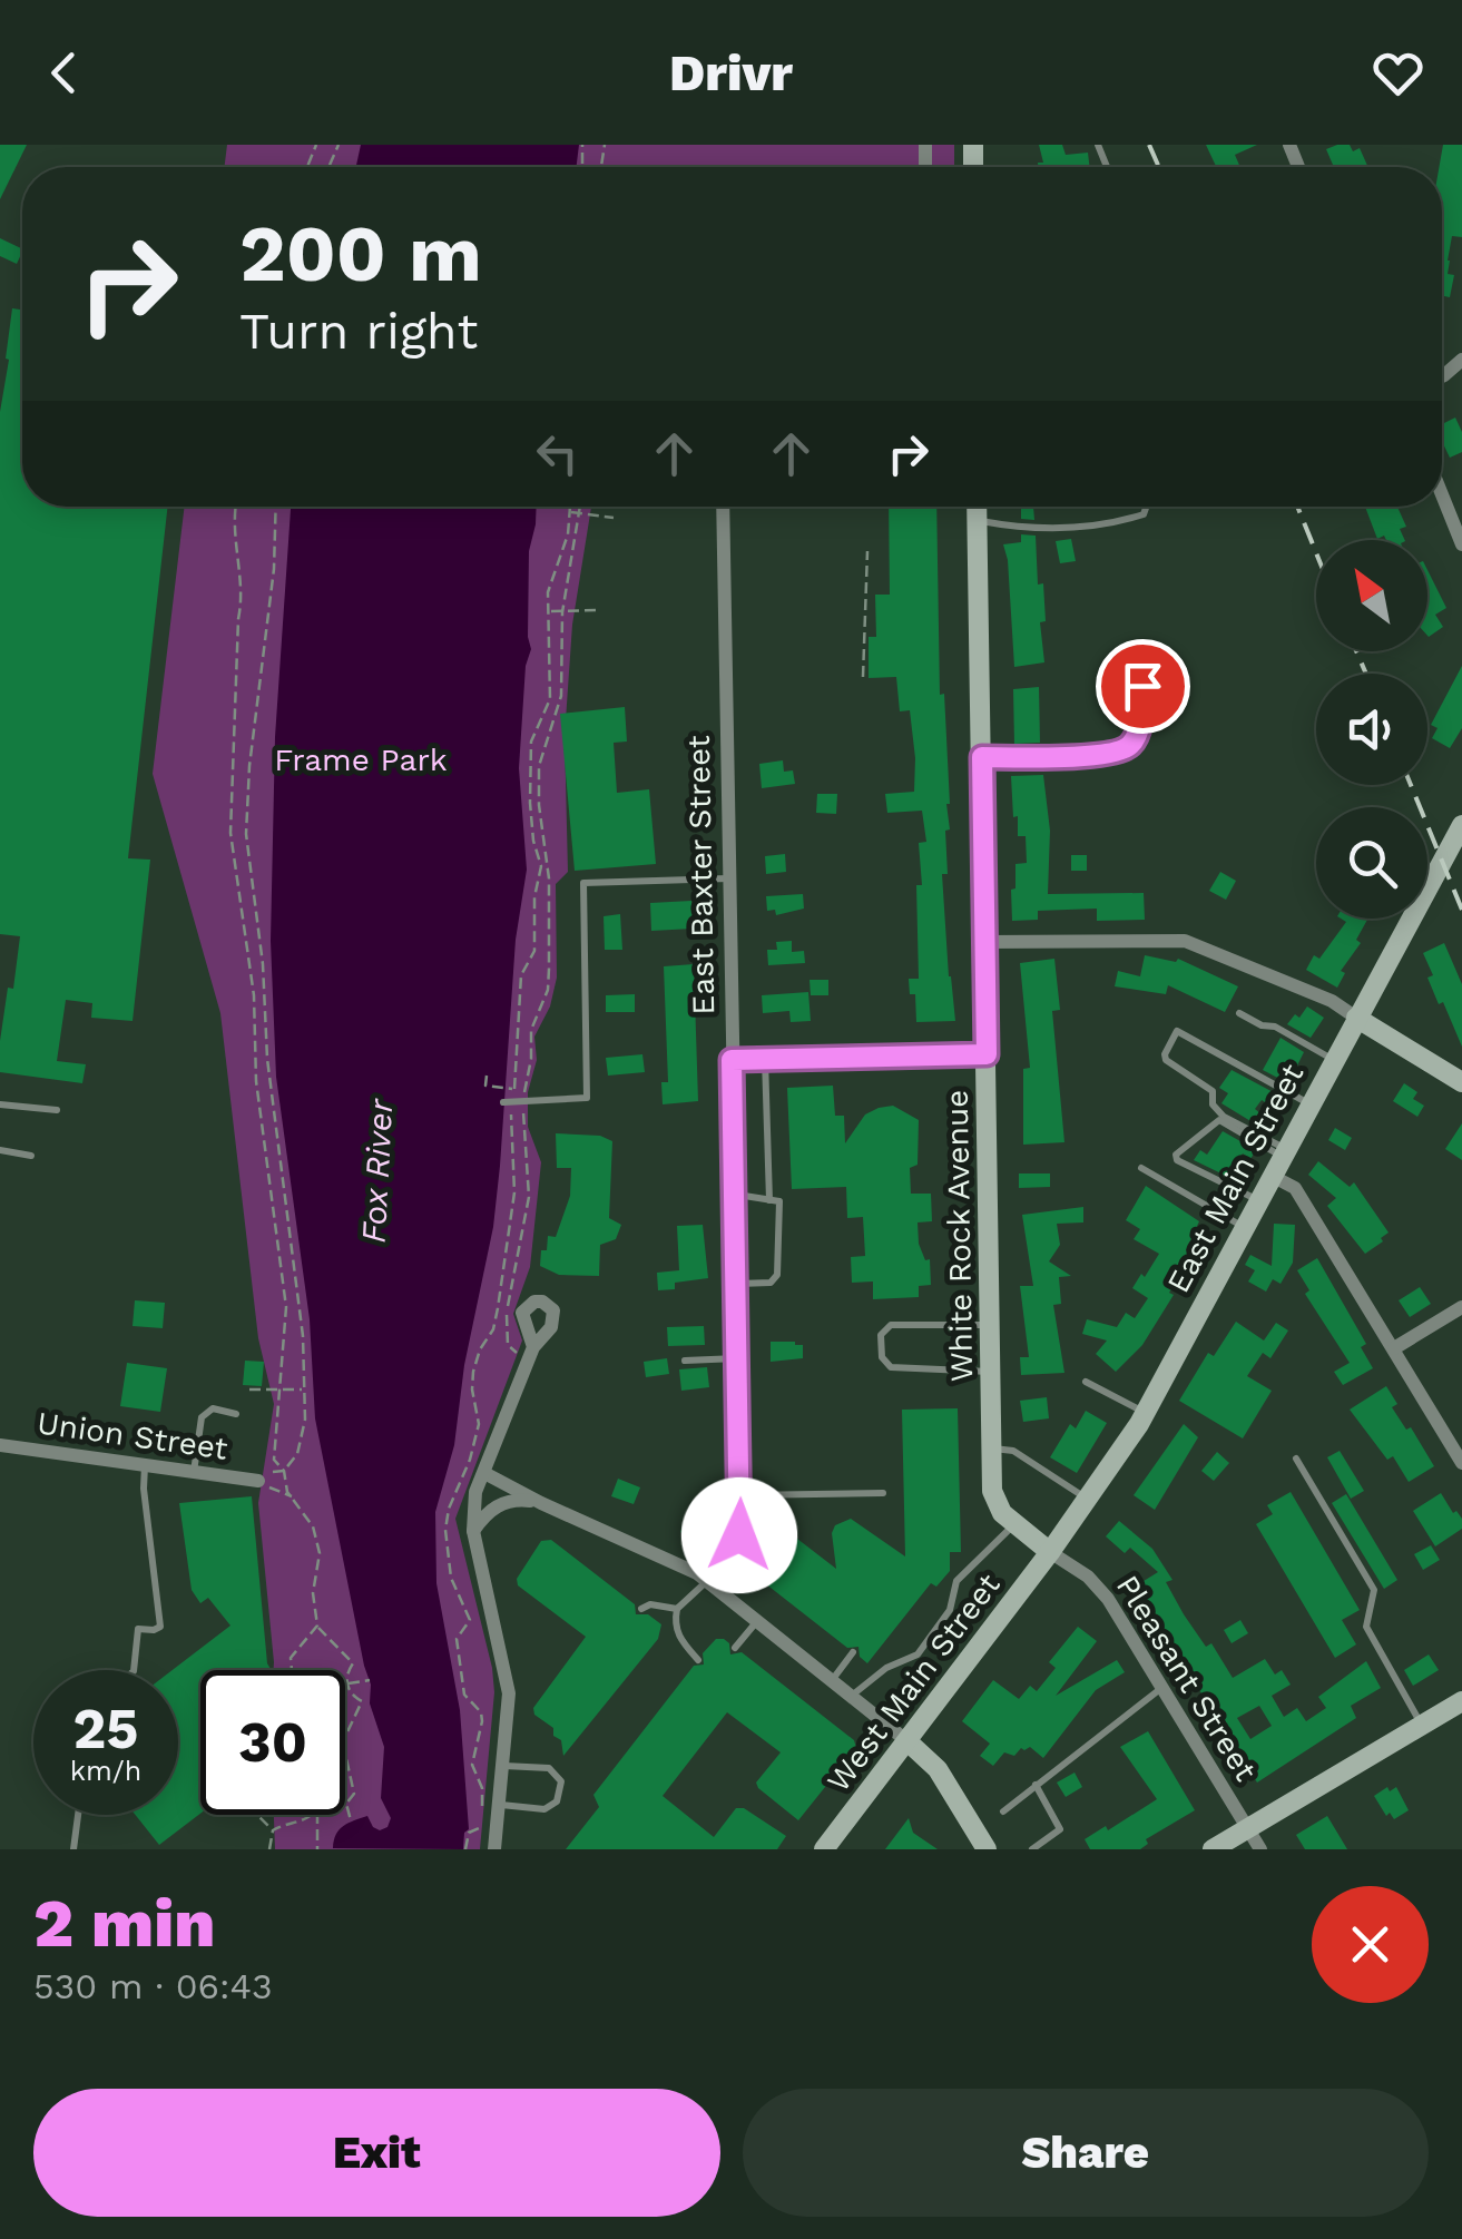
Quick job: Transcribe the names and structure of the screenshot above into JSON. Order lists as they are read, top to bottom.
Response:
{
  "streets": {
    "main road": ["East Main Street", "White Rock Avenue", "West Main Street"],
    "street": ["East Baxter Street", "Union Street", "Pleasant Street"]
  },
  "crossings": [
    ["East Main Street", "White Rock Avenue"],
    ["East Main Street", "Pleasant Street"],
    ["East Main Street", "West Main Street"],
    ["White Rock Avenue", "Pleasant Street"],
    ["White Rock Avenue", "West Main Street"],
    ["Pleasant Street", "West Main Street"]
  ],
  "water": ["Fox River"],
  "parks": ["Frame Park"],
  "north": "top left",
  "page": {
    "header": "Drivr",
    "turn": ["200 m", "Turn right"],
    "speed": "25 km/h",
    "limit": "30",
    "heading": ["2 min", "530 m · 06:43"],
    "buttons": ["Exit", "Share"]
  }
}
